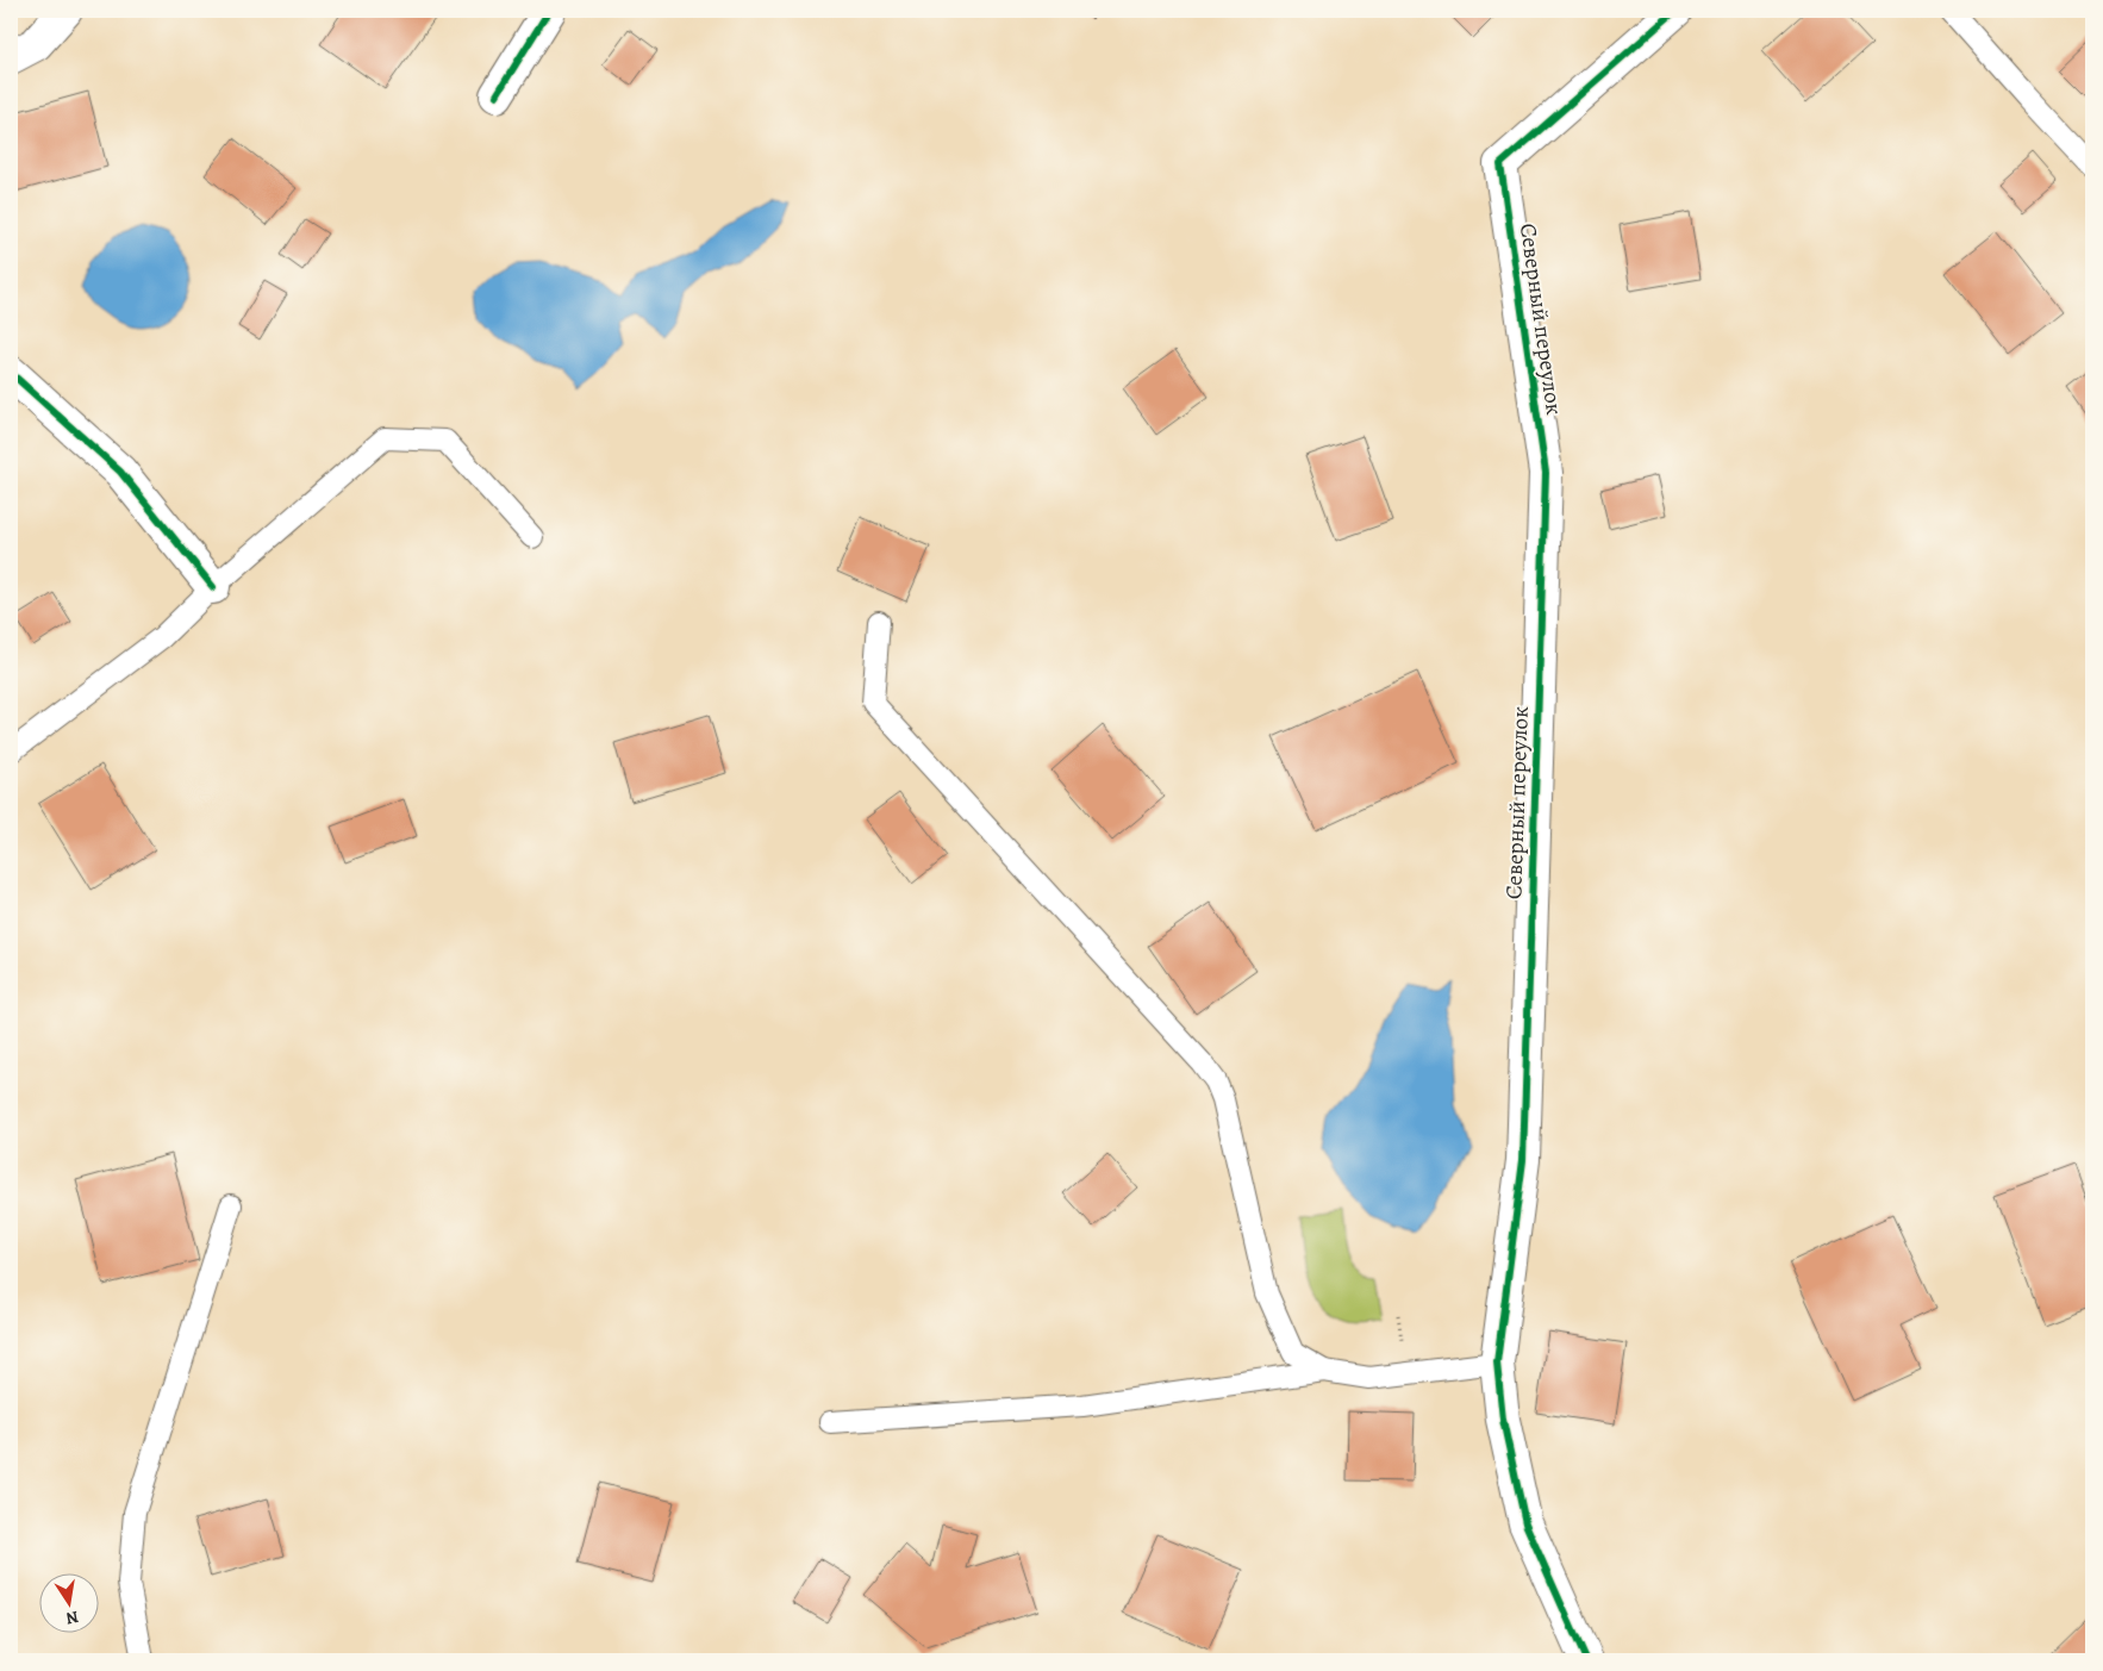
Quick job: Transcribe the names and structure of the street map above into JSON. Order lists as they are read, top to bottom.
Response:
{
  "streets": {
    "street": ["Северный переулок"]
  },
  "north": "bottom"
}
